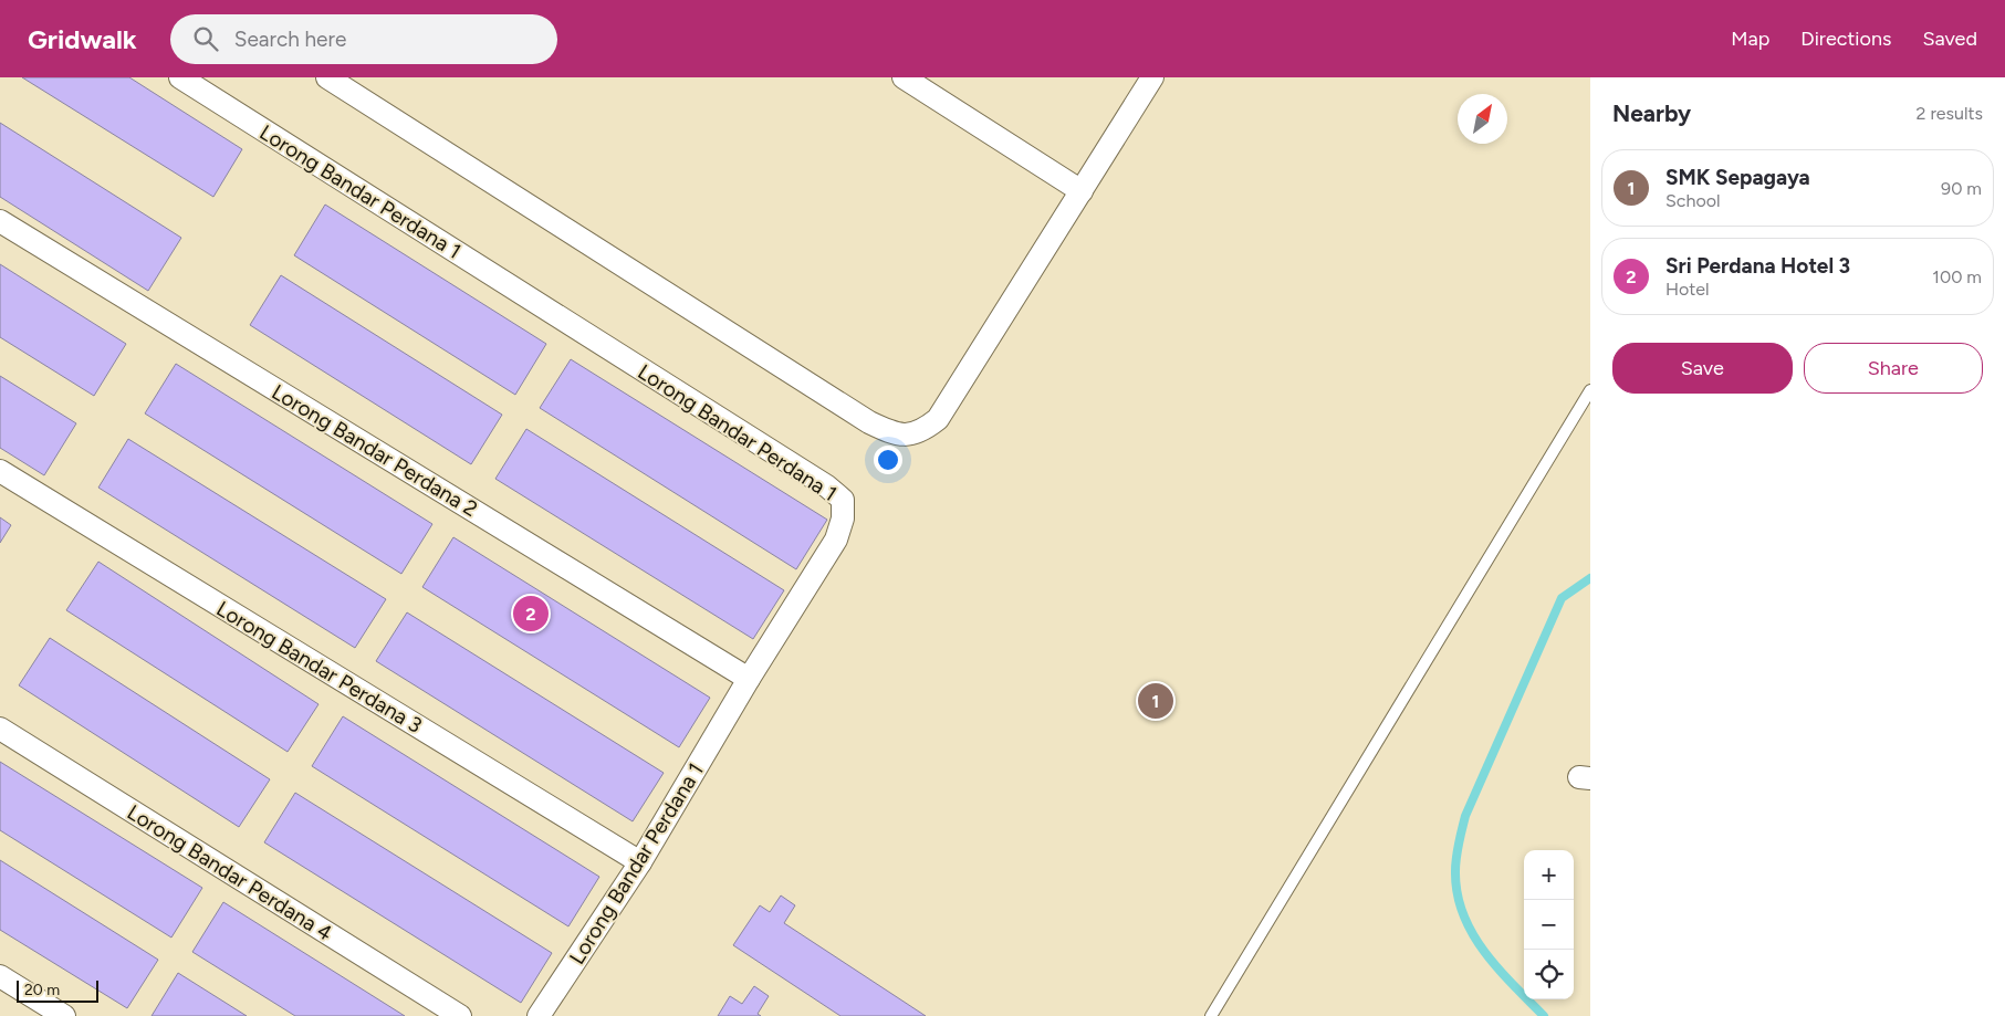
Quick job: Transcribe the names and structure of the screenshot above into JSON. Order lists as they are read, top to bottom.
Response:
{
  "streets": {
    "street": [
      "Lorong Bandar Perdana 1",
      "Lorong Bandar Perdana 2",
      "Lorong Bandar Perdana 3",
      "Lorong Bandar Perdana 4"
    ]
  },
  "crossings": [
    ["Lorong Bandar Perdana 1", "Lorong Bandar Perdana 2"],
    ["Lorong Bandar Perdana 1", "Lorong Bandar Perdana 3"]
  ],
  "scale_bar": "20 m",
  "north": "top right",
  "page": {
    "header": "Gridwalk",
    "search": "Search here",
    "nav": ["Map", "Directions", "Saved"],
    "heading": ["Nearby", "2 results"],
    "list": [
      {
        "mark": "1",
        "name": "SMK Sepagaya",
        "note": "School",
        "value": "90 m"
      },
      {
        "mark": "2",
        "name": "Sri Perdana Hotel 3",
        "note": "Hotel",
        "value": "100 m"
      }
    ],
    "buttons": ["Save", "Share"],
    "pins": ["2", "1"],
    "map_buttons": ["+", "−"],
    "scale": "20 m"
  }
}
